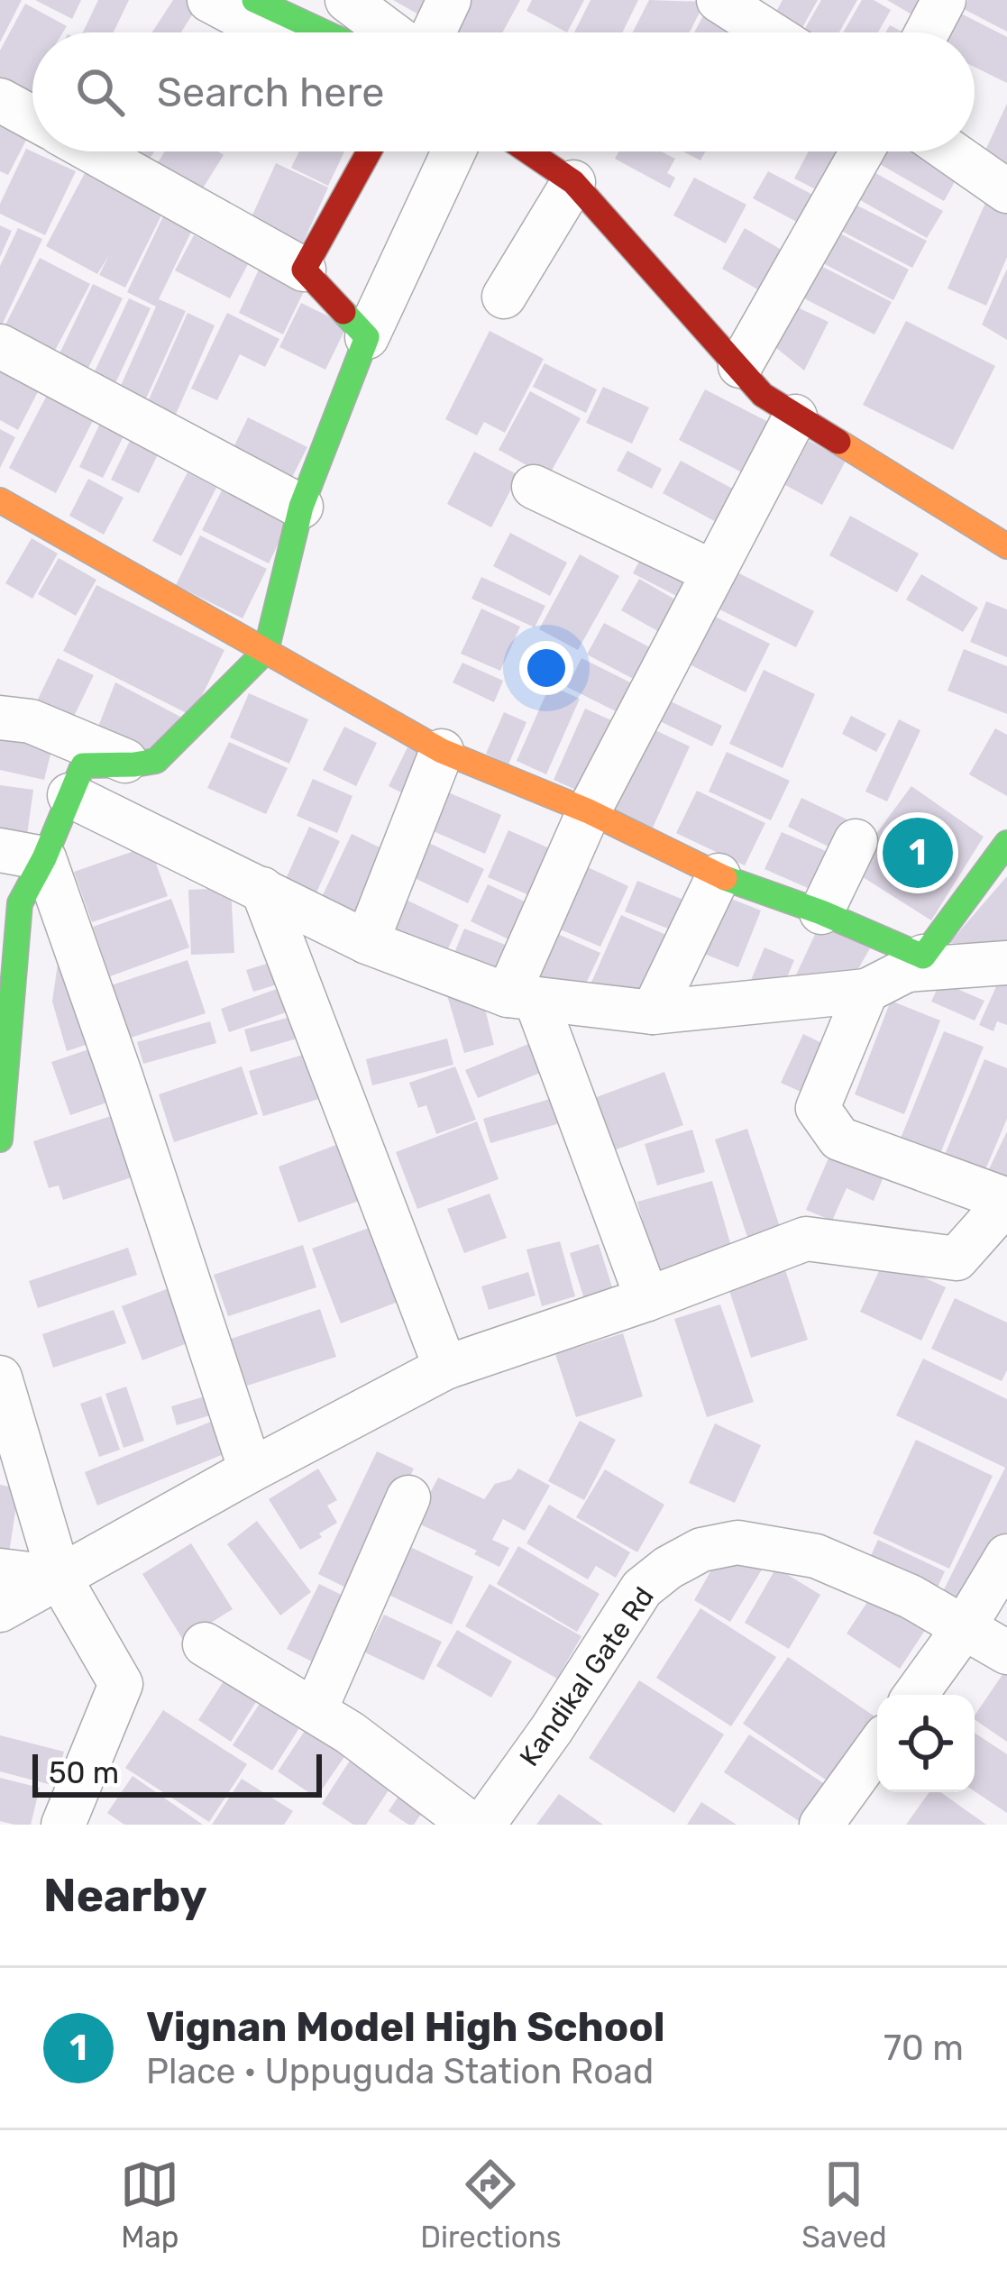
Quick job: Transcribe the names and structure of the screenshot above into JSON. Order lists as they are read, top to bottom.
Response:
{
  "streets": {
    "street": ["Kandikal Gate Rd"]
  },
  "scale_bar": "50 m",
  "page": {
    "search": "Search here",
    "pins": "1",
    "scale": "50 m",
    "heading": "Nearby",
    "list": [
      {
        "mark": "1",
        "name": "Vignan Model High School",
        "note": "Place · Uppuguda Station Road",
        "value": "70 m"
      }
    ],
    "nav": ["Map", "Directions", "Saved"]
  }
}
